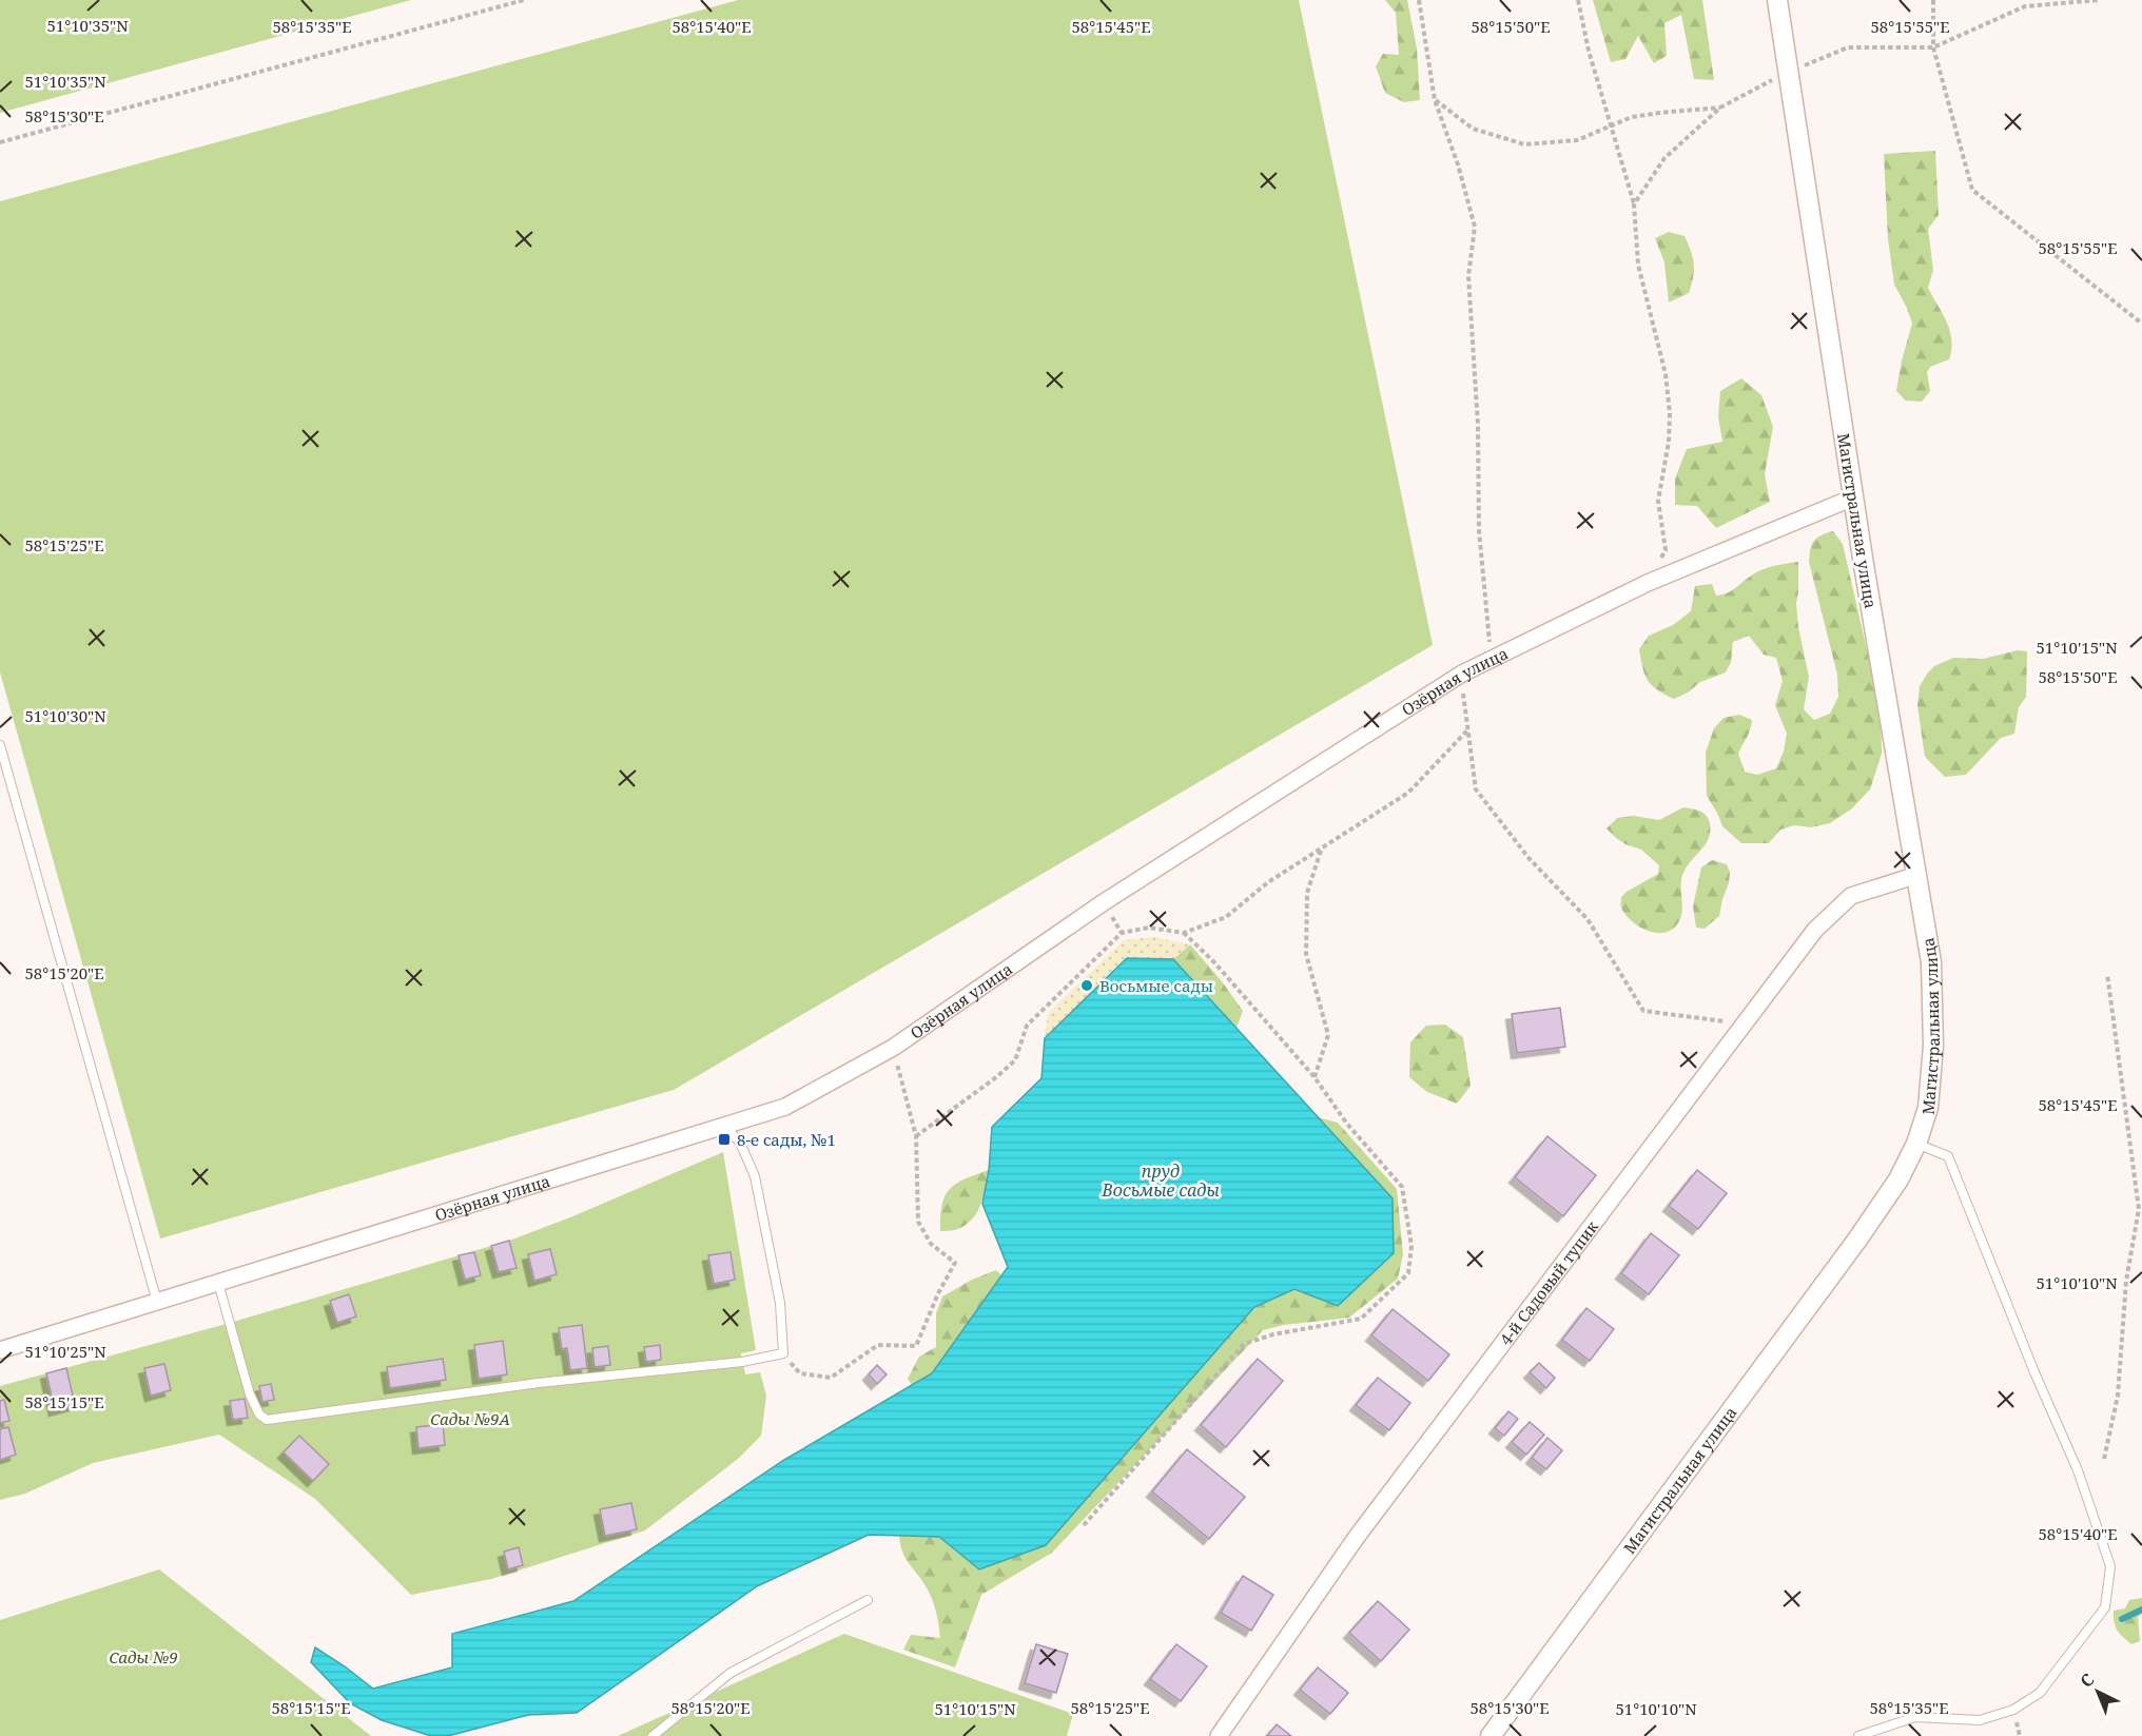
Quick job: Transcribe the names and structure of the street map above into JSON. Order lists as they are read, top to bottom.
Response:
{
  "streets": {
    "street": ["Магистральная улица", "Озёрная улица", "4-й Садовый тупик"]
  },
  "crossings": [
    ["Магистральная улица", "Озёрная улица"],
    ["Магистральная улица", "4-й Садовый тупик"]
  ],
  "water": ["пруд Восьмые сады"],
  "parks": ["Сады №9А", "Сады №9"],
  "places": {
    "other": ["Восьмые сады"],
    "transit": ["8-е сады, №1"]
  },
  "north": "top left",
  "coordinates": [
    "51°10'35\"N",
    "58°15'35\"E",
    "58°15'40\"E",
    "58°15'45\"E",
    "58°15'50\"E",
    "58°15'55\"E",
    "58°15'30\"E",
    "58°15'25\"E",
    "51°10'15\"N",
    "51°10'30\"N",
    "58°15'20\"E",
    "51°10'10\"N",
    "51°10'25\"N",
    "58°15'15\"E"
  ]
}
